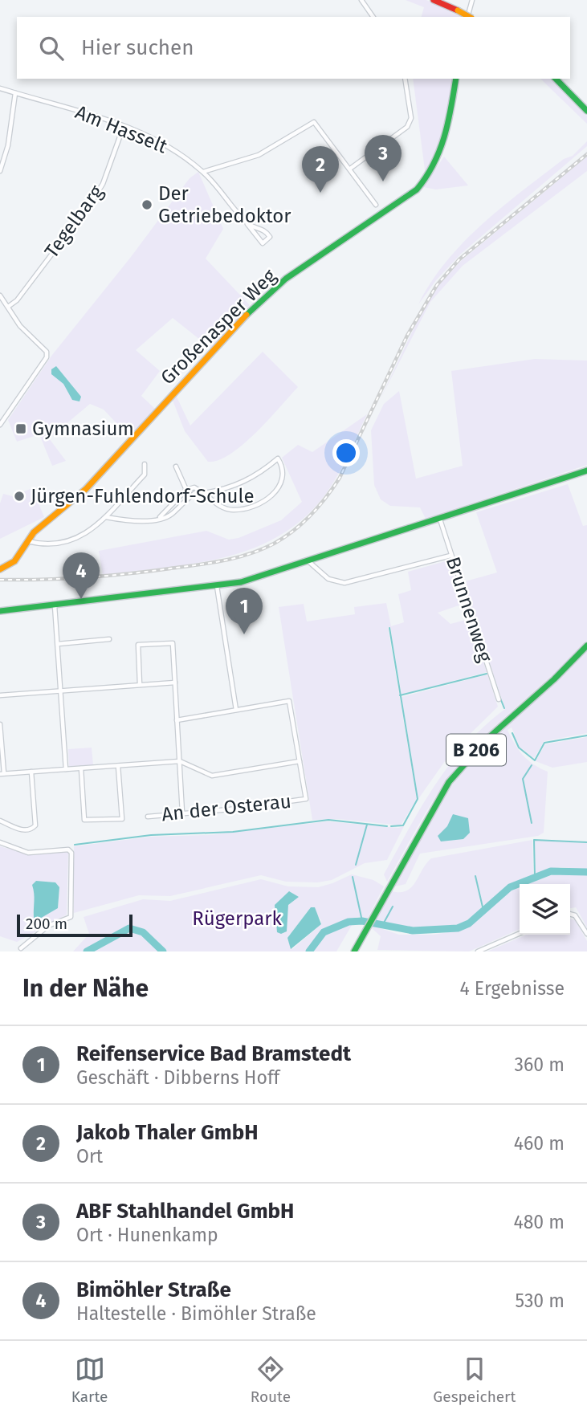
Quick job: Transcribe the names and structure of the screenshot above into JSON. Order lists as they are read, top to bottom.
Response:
{
  "streets": {
    "street": [
      "Am Hasselt",
      "Tegelbarg",
      "Großenasper Weg",
      "Brunnenweg",
      "B 206",
      "An der Osterau"
    ]
  },
  "crossings": [
    ["Am Hasselt", "Tegelbarg"]
  ],
  "parks": ["Rügerpark"],
  "places": {
    "other": ["Der Getriebedoktor", "Jürgen-Fuhlendorf-Schule"],
    "transit": ["Gymnasium"]
  },
  "scale_bar": "200 m",
  "page": {
    "search": "Hier suchen",
    "pins": [
      "3",
      "2",
      "4",
      "1"
    ],
    "scale": "200 m",
    "heading": ["In der Nähe", "4 Ergebnisse"],
    "list": [
      {
        "mark": "1",
        "name": "Reifenservice Bad Bramstedt",
        "note": "Geschäft · Dibberns Hoff",
        "value": "360 m"
      },
      {
        "mark": "2",
        "name": "Jakob Thaler GmbH",
        "note": "Ort",
        "value": "460 m"
      },
      {
        "mark": "3",
        "name": "ABF Stahlhandel GmbH",
        "note": "Ort · Hunenkamp",
        "value": "480 m"
      },
      {
        "mark": "4",
        "name": "Bimöhler Straße",
        "note": "Haltestelle · Bimöhler Straße",
        "value": "530 m"
      }
    ],
    "nav": ["Karte", "Route", "Gespeichert"]
  }
}
